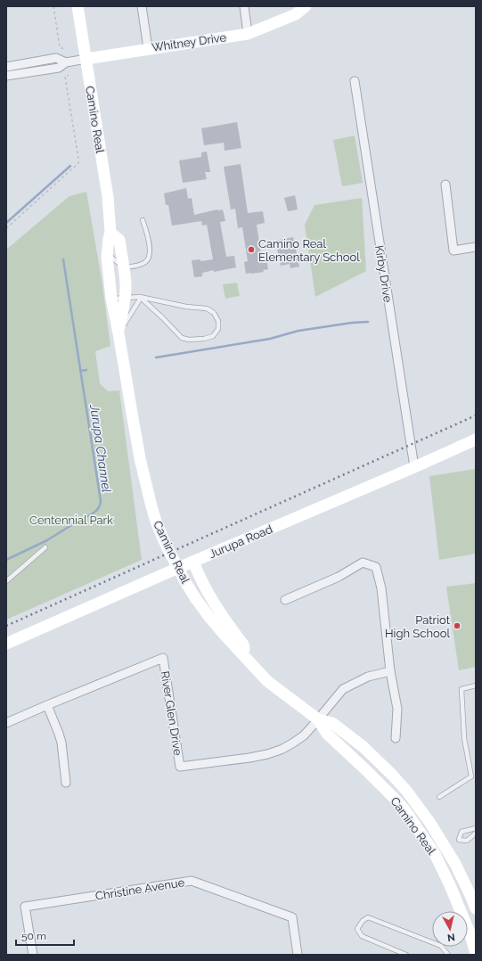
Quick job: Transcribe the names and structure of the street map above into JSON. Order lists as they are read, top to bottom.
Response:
{
  "streets": {
    "main road": ["Whitney Drive", "Camino Real", "Jurupa Road"],
    "street": ["Kirby Drive", "River Glen Drive", "Christine Avenue"]
  },
  "crossings": [
    ["Whitney Drive", "Camino Real"],
    ["Camino Real", "Jurupa Road"],
    ["Camino Real", "River Glen Drive"],
    ["Kirby Drive", "Jurupa Road"]
  ],
  "water": ["Jurupa Channel"],
  "parks": ["Centennial Park"],
  "places": ["Camino Real Elementary School", "Patriot High School"],
  "scale_bar": "50 m",
  "north": "bottom"
}
